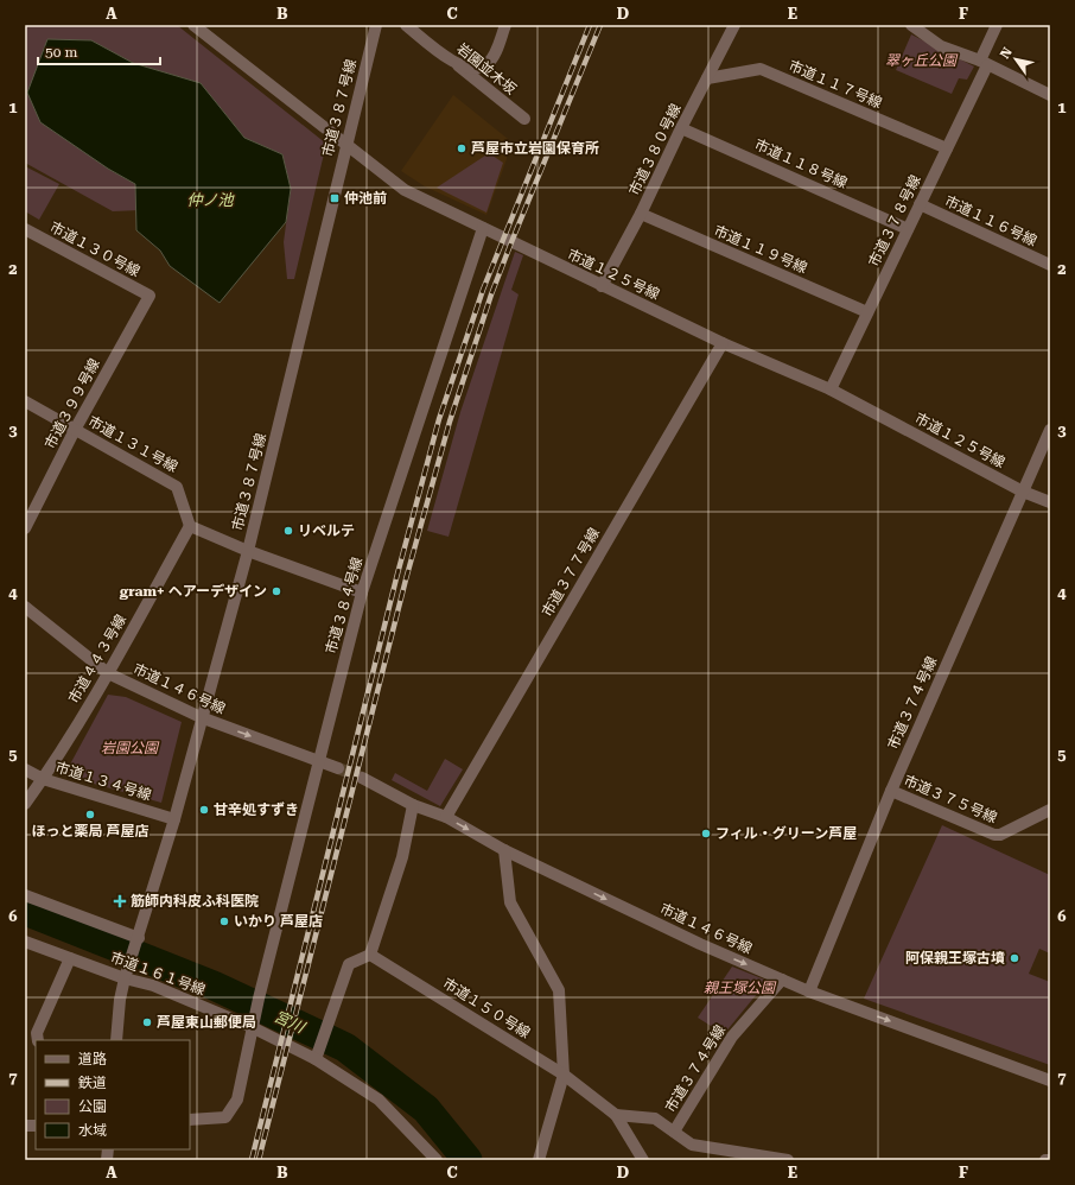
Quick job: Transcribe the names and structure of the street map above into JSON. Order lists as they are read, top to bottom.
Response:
{
  "streets": {
    "street": [
      "岩園並木坂",
      "市道１１７号線",
      "市道３８７号線",
      "市道３８０号線",
      "市道１１８号線",
      "市道３７８号線",
      "市道１１６号線",
      "市道１３０号線",
      "市道１１９号線",
      "市道１２５号線",
      "市道３９９号線",
      "市道１３１号線",
      "市道３７７号線",
      "市道３８４号線",
      "市道４４３号線",
      "市道１４６号線",
      "市道３７４号線",
      "市道１３４号線",
      "市道３７５号線",
      "市道１６１号線",
      "市道１５０号線"
    ]
  },
  "crossings": [
    ["市道１１７号線", "市道３８０号線"],
    ["市道１１７号線", "市道３７８号線"],
    ["市道３８７号線", "市道１２５号線"],
    ["市道３８７号線", "市道１４６号線"],
    ["市道３８７号線", "市道１３４号線"],
    ["市道３８７号線", "市道１６１号線"],
    ["市道３８０号線", "市道１１８号線"],
    ["市道３８０号線", "市道１１９号線"],
    ["市道３８０号線", "市道１２５号線"],
    ["市道１１８号線", "市道３７８号線"],
    ["市道３７８号線", "市道１１６号線"],
    ["市道３７８号線", "市道１１９号線"],
    ["市道３７８号線", "市道１２５号線"],
    ["市道１３０号線", "市道３９９号線"],
    ["市道１２５号線", "市道３７７号線"],
    ["市道１２５号線", "市道３８４号線"],
    ["市道１２５号線", "市道３７４号線"],
    ["市道３９９号線", "市道１３１号線"],
    ["市道１３１号線", "市道４４３号線"],
    ["市道３７７号線", "市道１４６号線"],
    ["市道３８４号線", "市道１４６号線"],
    ["市道３８４号線", "市道１６１号線"],
    ["市道４４３号線", "市道１４６号線"],
    ["市道４４３号線", "市道１３４号線"],
    ["市道１４６号線", "市道３７４号線"],
    ["市道３７４号線", "市道３７５号線"]
  ],
  "one_way": ["市道１４６号線"],
  "water": ["仲ノ池", "宮川"],
  "parks": ["翠ヶ丘公園", "岩園公園", "親王塚公園"],
  "places": {
    "other": [
      "芦屋市立岩園保育所",
      "リベルテ",
      "gram+ ヘアーデザイン",
      "甘辛処すずき",
      "ほっと薬局 芦屋店",
      "フィル・グリーン芦屋",
      "いかり 芦屋店",
      "阿保親王塚古墳",
      "芦屋東山郵便局"
    ],
    "transit": ["仲池前"],
    "health": ["筋師内科皮ふ科医院"]
  },
  "legend": [
    "道路",
    "鉄道",
    "公園",
    "水域"
  ],
  "scale_bar": "50 m",
  "north": "top left",
  "grid": {
    "columns": [
      "A",
      "B",
      "C",
      "D",
      "E",
      "F"
    ],
    "rows": [
      "1",
      "2",
      "3",
      "4",
      "5",
      "6",
      "7"
    ]
  }
}
